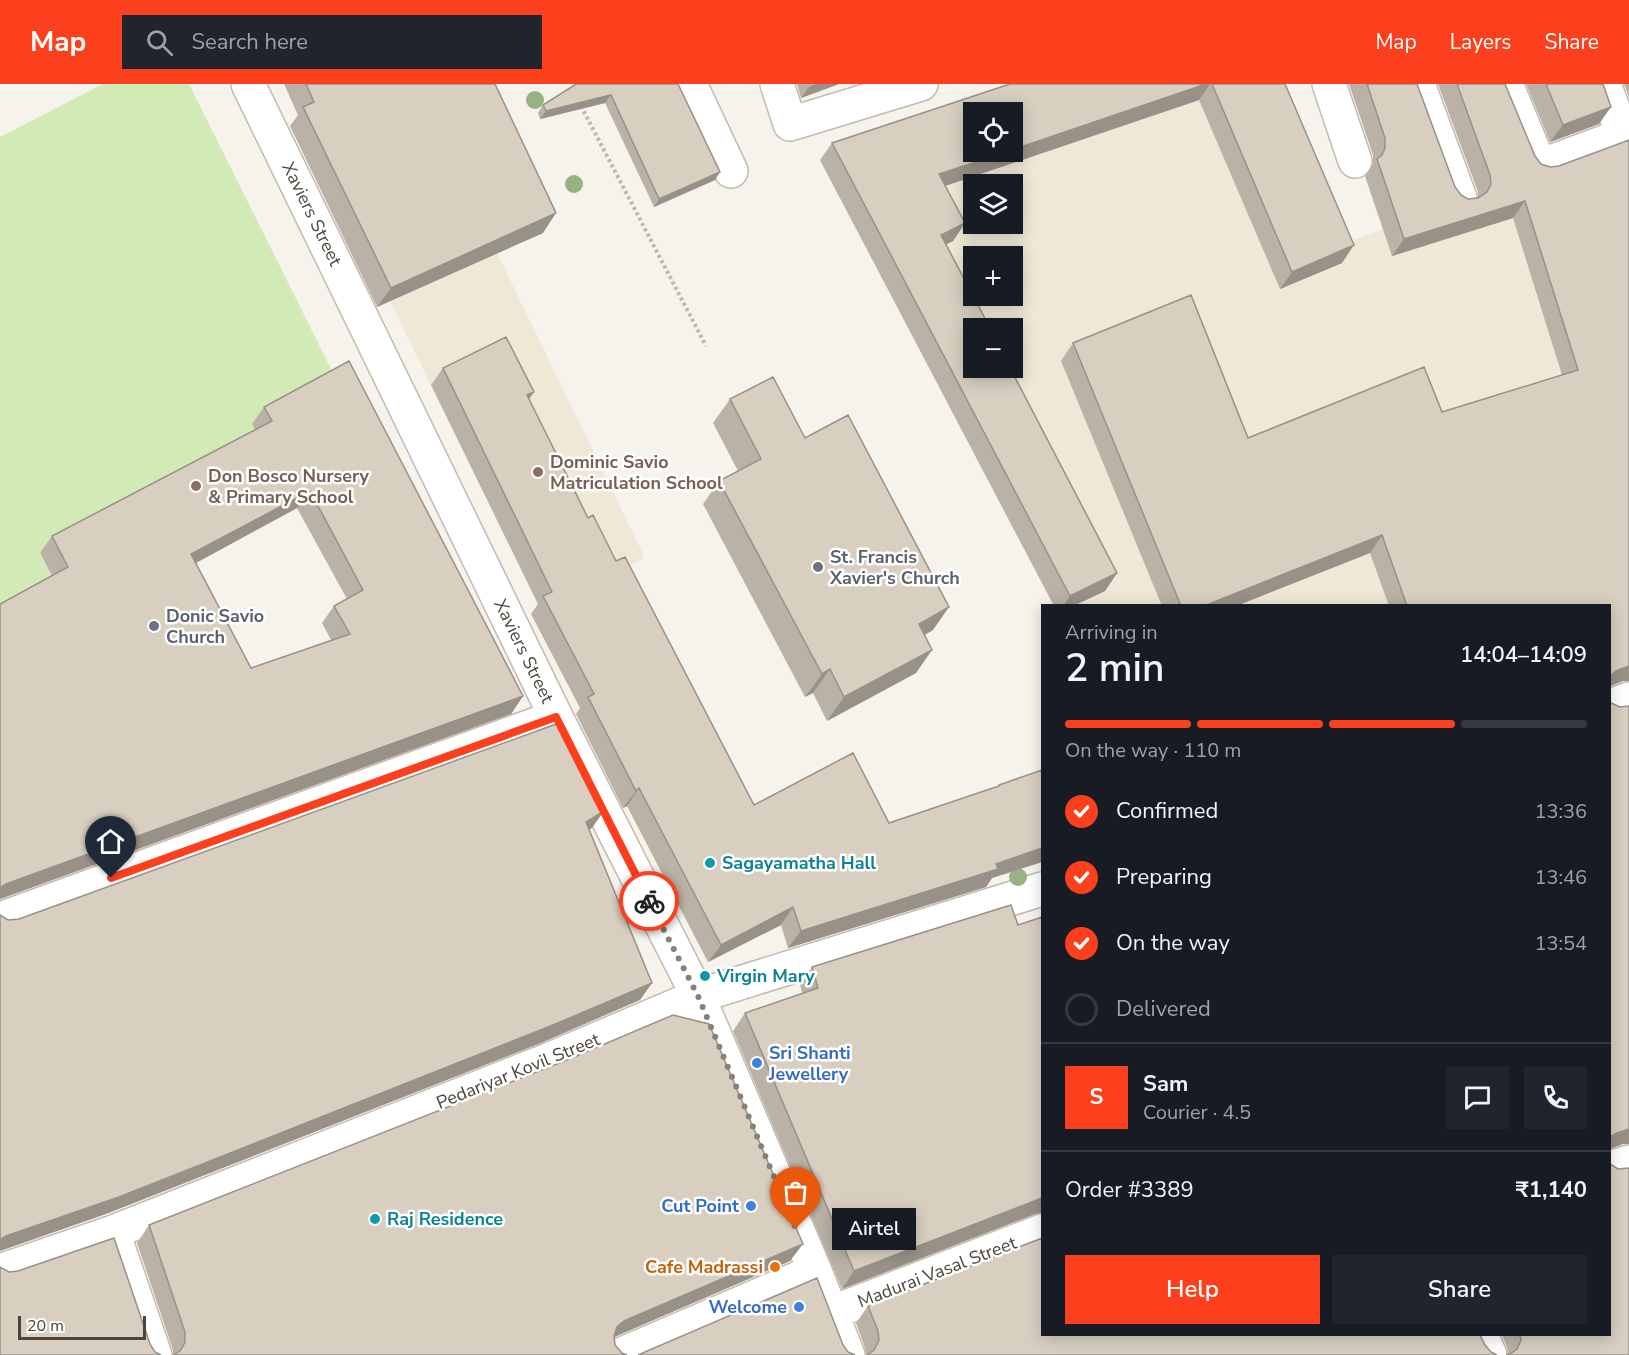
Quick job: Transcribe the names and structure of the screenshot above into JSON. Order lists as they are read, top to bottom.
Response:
{
  "streets": {
    "street": ["Xaviers Street", "Pedariyar Kovil Street", "Madurai Vasal Street"]
  },
  "crossings": [
    ["Xaviers Street", "Pedariyar Kovil Street"],
    ["Xaviers Street", "Madurai Vasal Street"]
  ],
  "places": [
    "Dominic Savio Matriculation School",
    "Don Bosco Nursery & Primary School",
    "St. Francis Xavier's Church",
    "Donic Savio Church",
    "Sagayamatha Hall",
    "Virgin Mary",
    "Sri Shanti Jewellery",
    "Cut Point",
    "Raj Residence",
    "Airtel",
    "Cafe Madrassi",
    "Welcome"
  ],
  "scale_bar": "20 m",
  "page": {
    "header": "Map",
    "search": "Search here",
    "nav": ["Map", "Layers", "Share"],
    "map_buttons": ["+", "−"],
    "heading": ["2 min", "Arriving in", "14:04–14:09"],
    "panel": [
      "Sam",
      "Courier · 4.5",
      "Order #3389",
      "₹1,140"
    ],
    "bar": "On the way · 110 m",
    "list": [
      ["Confirmed", "13:36"],
      ["Preparing", "13:46"],
      ["On the way", "13:54"],
      "Delivered"
    ],
    "round": "S",
    "bubble": "Airtel",
    "buttons": ["Help", "Share"],
    "scale": "20 m"
  }
}
